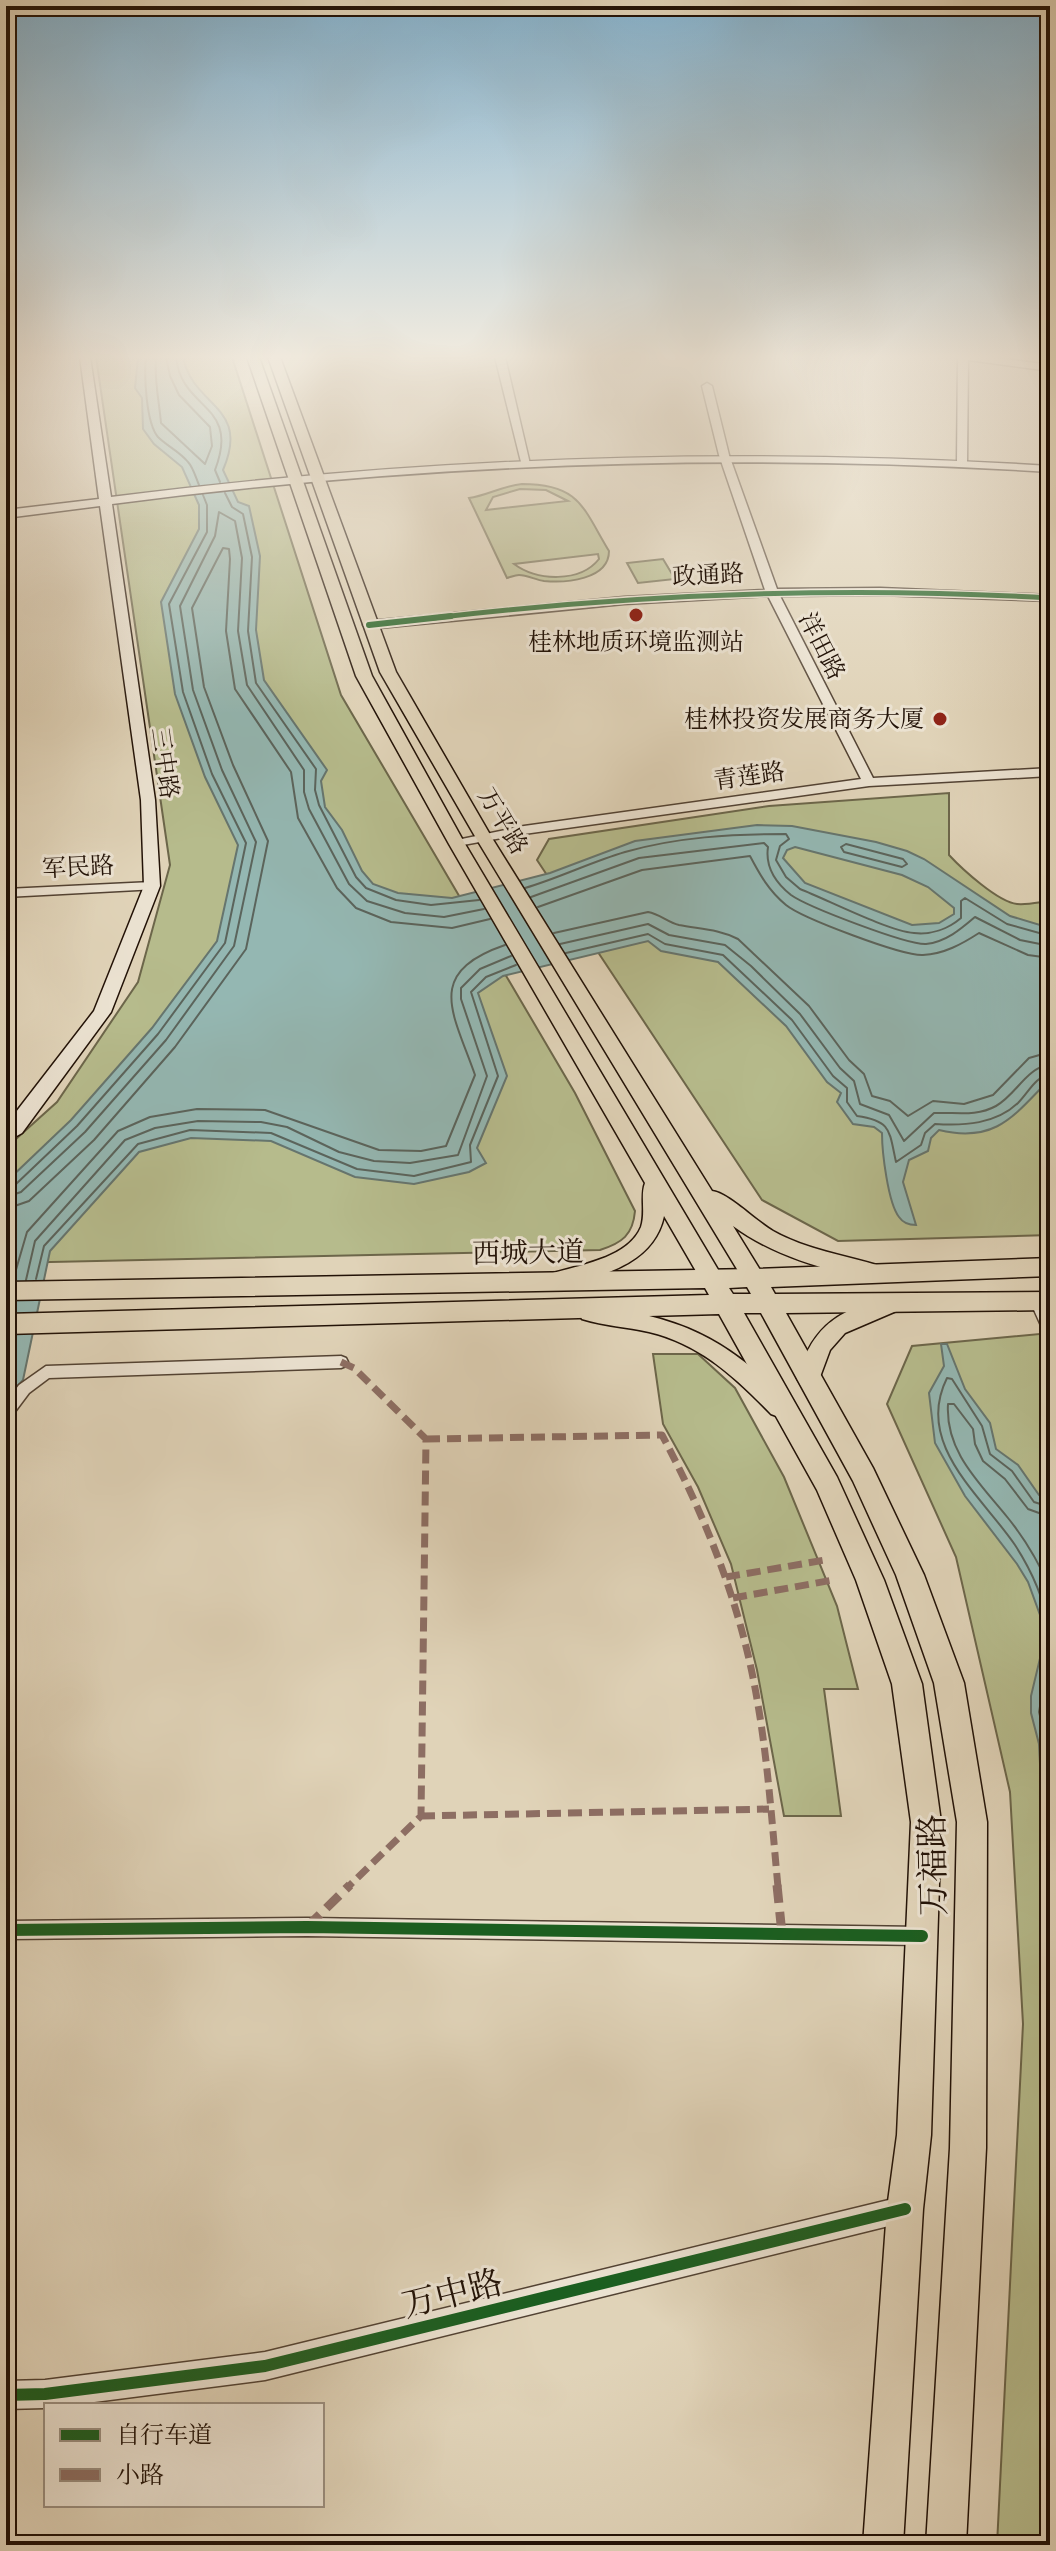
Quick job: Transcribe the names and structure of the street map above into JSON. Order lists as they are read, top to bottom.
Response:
{
  "streets": {
    "highway": ["西城大道", "万福路"],
    "main road": ["三中路", "万平路"],
    "street": [
      "政通路",
      "洋田路",
      "青莲路",
      "军民路",
      "万中路"
    ]
  },
  "crossings": [
    ["政通路", "洋田路"],
    ["政通路", "万平路"],
    ["洋田路", "青莲路"],
    ["三中路", "军民路"],
    ["青莲路", "万平路"],
    ["万平路", "西城大道"],
    ["万平路", "万福路"],
    ["西城大道", "万福路"],
    ["万福路", "万中路"]
  ],
  "places": ["桂林地质环境监测站", "桂林投资发展商务大厦"],
  "legend": ["自行车道", "小路"]
}
